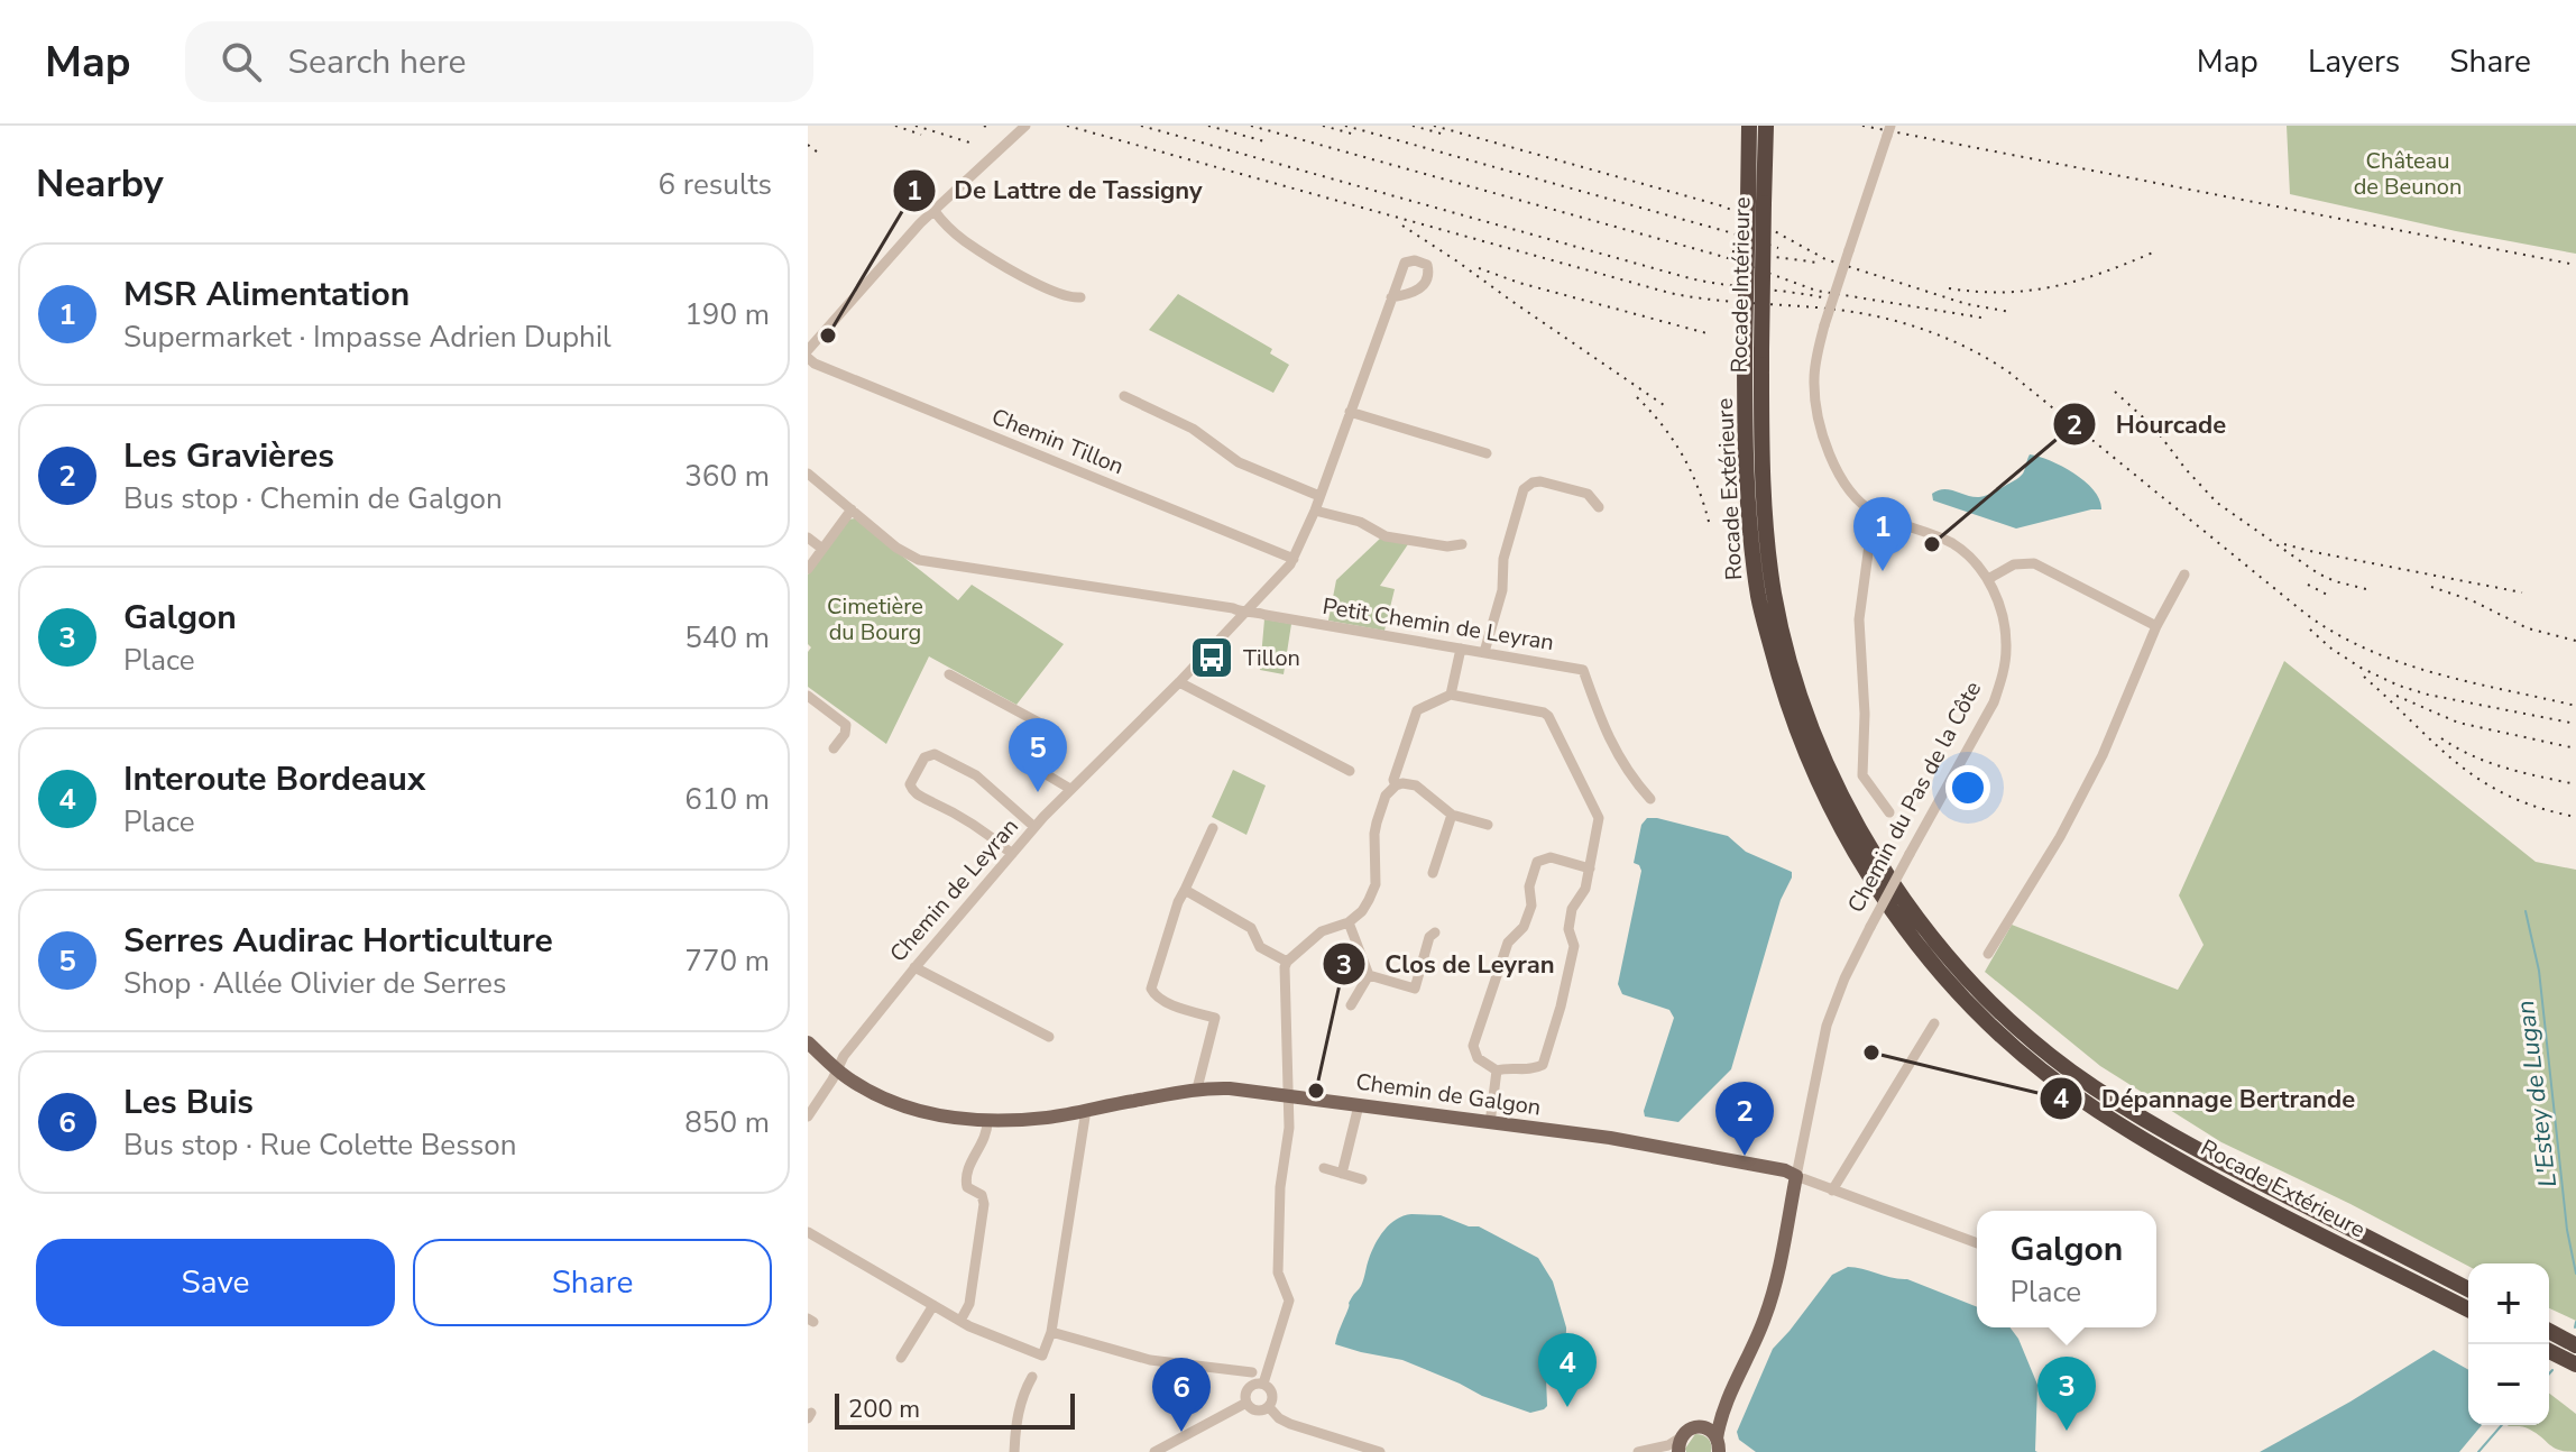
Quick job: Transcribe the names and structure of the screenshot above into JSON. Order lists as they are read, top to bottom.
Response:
{
  "streets": {
    "highway": ["Rocade Intérieure", "Rocade Extérieure"],
    "main road": ["Chemin du Pas de la Côte", "Chemin de Galgon"],
    "street": ["Chemin Tillon", "Petit Chemin de Leyran", "Chemin de Leyran"]
  },
  "crossings": [
    ["Rocade Intérieure", "Rocade Extérieure"],
    ["Chemin Tillon", "Chemin de Leyran"],
    ["Petit Chemin de Leyran", "Chemin de Leyran"],
    ["Chemin du Pas de la Côte", "Chemin de Galgon"],
    ["Chemin de Leyran", "Chemin de Galgon"]
  ],
  "water": ["L'Estey de Lugan"],
  "parks": ["Château de Beunon", "Cimetière du Bourg"],
  "places": {
    "other": [
      "De Lattre de Tassigny",
      "Hourcade",
      "Dépannage Bertrande",
      "Clos de Leyran"
    ],
    "bus stop": ["Tillon"]
  },
  "scale_bar": "200 m",
  "page": {
    "header": "Map",
    "search": "Search here",
    "nav": ["Map", "Layers", "Share"],
    "heading": ["Nearby", "6 results"],
    "list": [
      {
        "mark": "1",
        "name": "MSR Alimentation",
        "note": "Supermarket · Impasse Adrien Duphil",
        "value": "190 m"
      },
      {
        "mark": "2",
        "name": "Les Gravières",
        "note": "Bus stop · Chemin de Galgon",
        "value": "360 m"
      },
      {
        "mark": "3",
        "name": "Galgon",
        "note": "Place",
        "value": "540 m"
      },
      {
        "mark": "4",
        "name": "Interoute Bordeaux",
        "note": "Place",
        "value": "610 m"
      },
      {
        "mark": "5",
        "name": "Serres Audirac Horticulture",
        "note": "Shop · Allée Olivier de Serres",
        "value": "770 m"
      },
      {
        "mark": "6",
        "name": "Les Buis",
        "note": "Bus stop · Rue Colette Besson",
        "value": "850 m"
      }
    ],
    "pins": [
      "1",
      "5",
      "2",
      "4",
      "3",
      "6"
    ],
    "popup": ["Galgon", "Place"],
    "buttons": ["Save", "Share"],
    "map_buttons": ["+", "−"],
    "scale": "200 m"
  }
}
